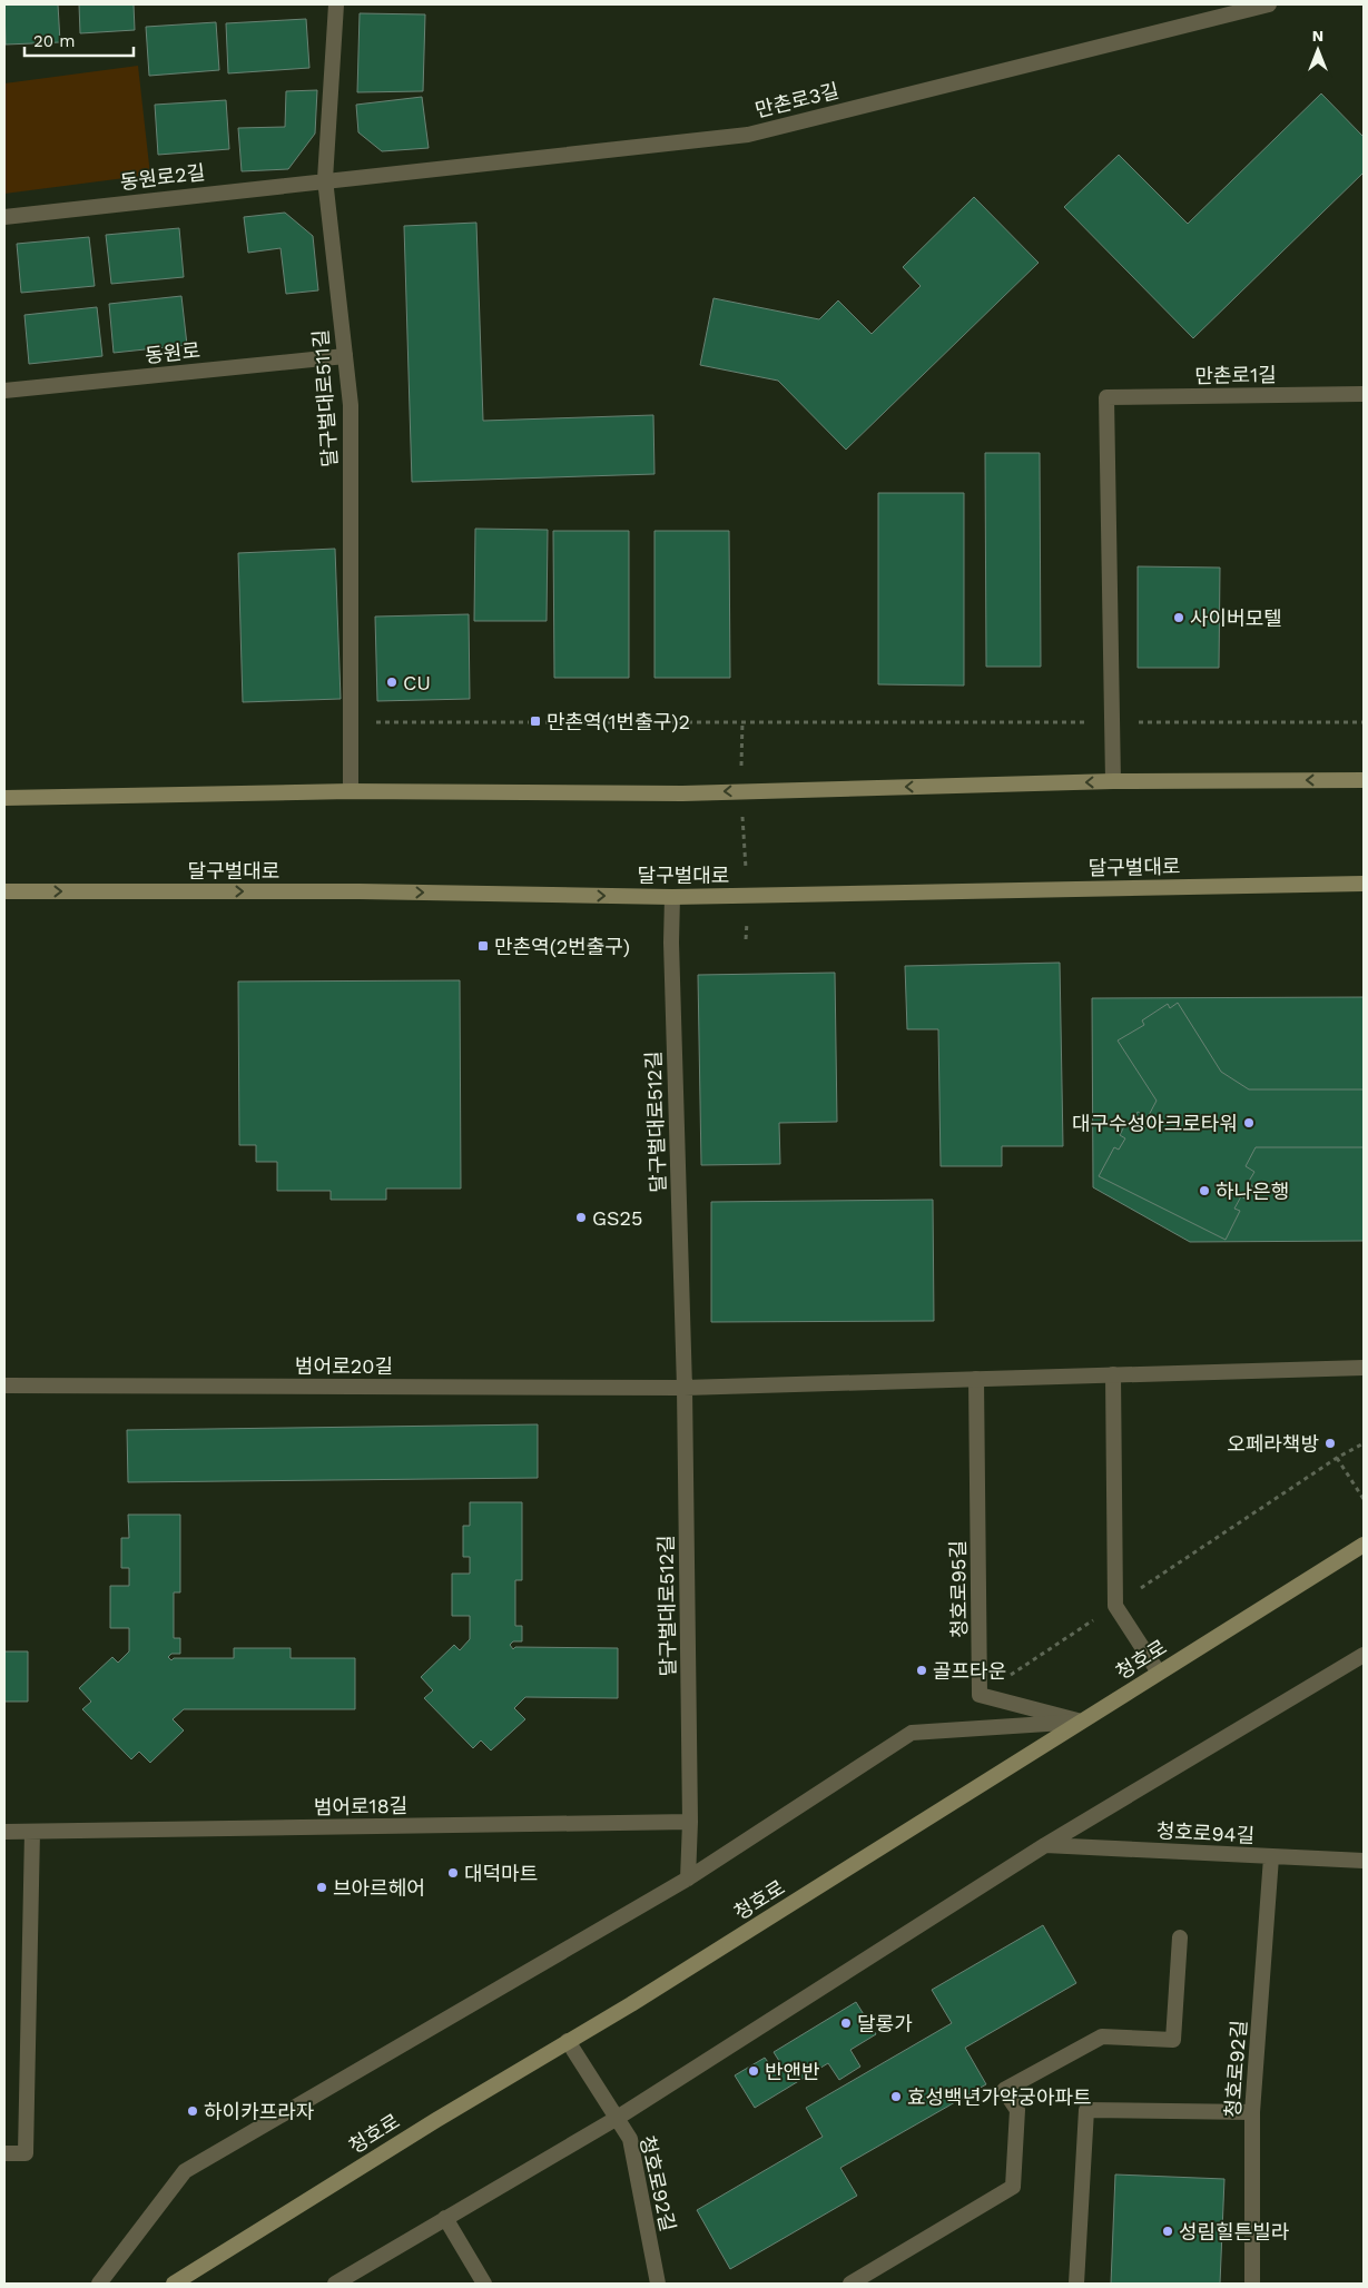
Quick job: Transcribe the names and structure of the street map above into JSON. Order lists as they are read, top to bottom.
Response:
{
  "streets": {
    "main road": ["달구벌대로", "청호로"],
    "street": [
      "만촌로3길",
      "동원로2길",
      "동원로",
      "만촌로1길",
      "달구벌대로511길",
      "달구벌대로512길",
      "범어로20길",
      "청호로95길",
      "범어로18길",
      "청호로94길",
      "청호로92길"
    ]
  },
  "crossings": [
    ["만촌로3길", "동원로2길"],
    ["만촌로3길", "달구벌대로511길"],
    ["동원로2길", "달구벌대로511길"],
    ["동원로", "달구벌대로511길"],
    ["달구벌대로", "달구벌대로512길"],
    ["달구벌대로512길", "범어로20길"],
    ["달구벌대로512길", "범어로18길"],
    ["청호로", "청호로92길"],
    ["청호로94길", "청호로92길"]
  ],
  "places": {
    "other": [
      "사이버모텔",
      "CU",
      "대구수성아크로타워",
      "하나은행",
      "GS25",
      "오페라책방",
      "골프타운",
      "대덕마트",
      "브아르헤어",
      "달롱가",
      "반앤반",
      "효성백년가약궁아파트",
      "하이카프라자",
      "성림힐튼빌라"
    ],
    "transit": ["만촌역(1번출구)2", "만촌역(2번출구)"]
  },
  "scale_bar": "20 m",
  "north": "top"
}
